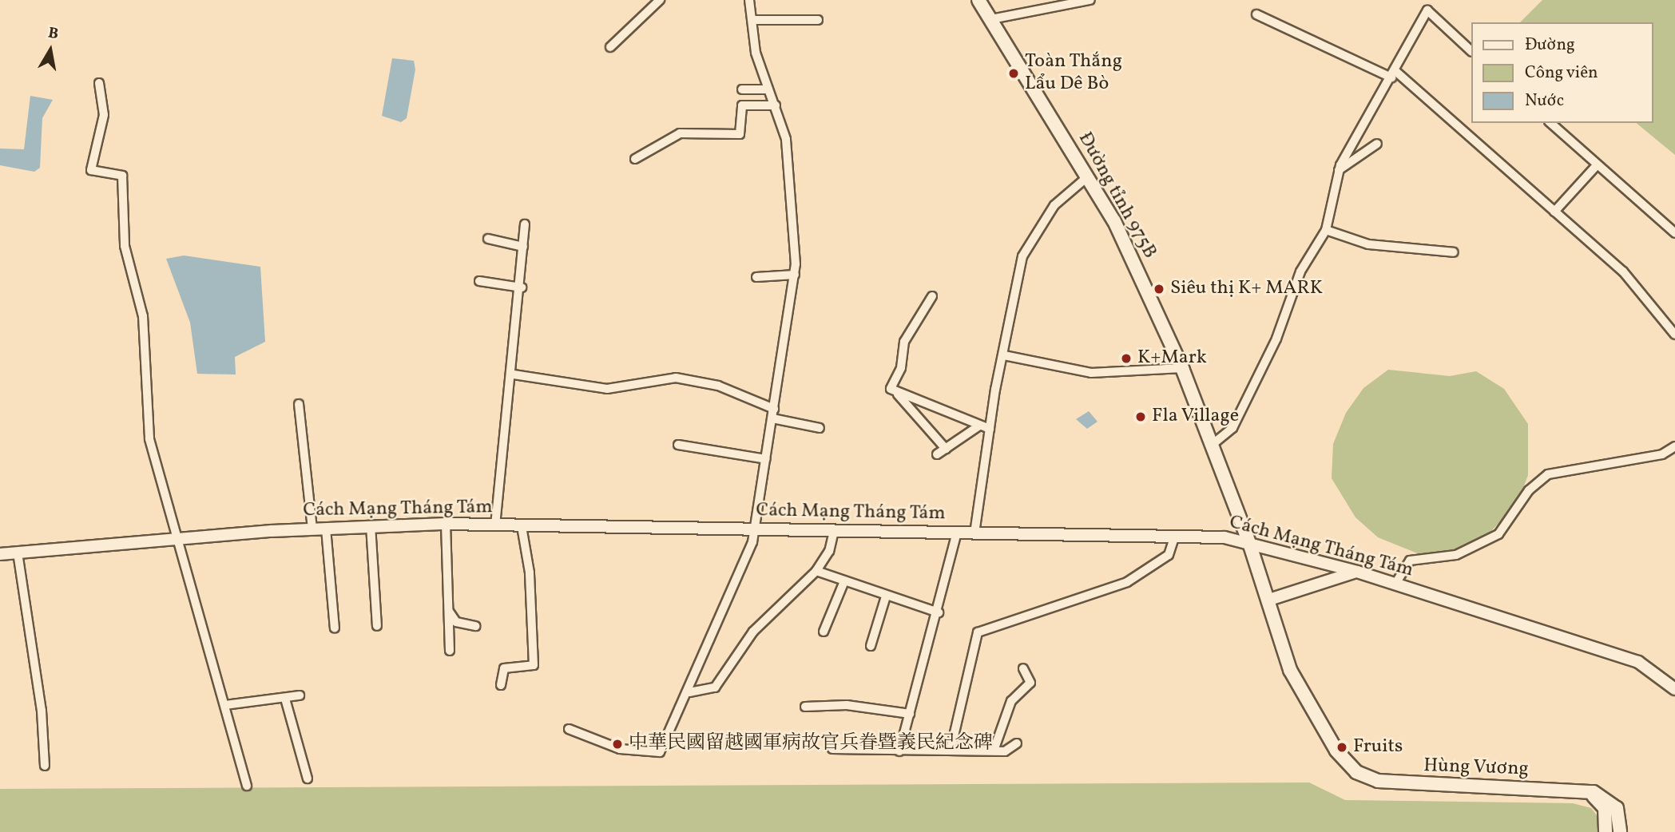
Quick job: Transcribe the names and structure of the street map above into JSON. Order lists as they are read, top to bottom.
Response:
{
  "streets": {
    "main road": ["Đường tỉnh 975B", "Hùng Vương"],
    "street": ["Cách Mạng Tháng Tám"]
  },
  "crossings": [
    ["Đường tỉnh 975B", "Cách Mạng Tháng Tám"],
    ["Đường tỉnh 975B", "Hùng Vương"],
    ["Cách Mạng Tháng Tám", "Hùng Vương"]
  ],
  "places": [
    "Toàn Thắng Lẩu Dê Bò",
    "Siêu thị K+ MARK",
    "K+Mark",
    "Fla Village",
    "中華民國留越國軍病故官兵眷暨義民紀念碑",
    "Fruits"
  ],
  "legend": ["Đường", "Công viên", "Nước"],
  "north": "top"
}
